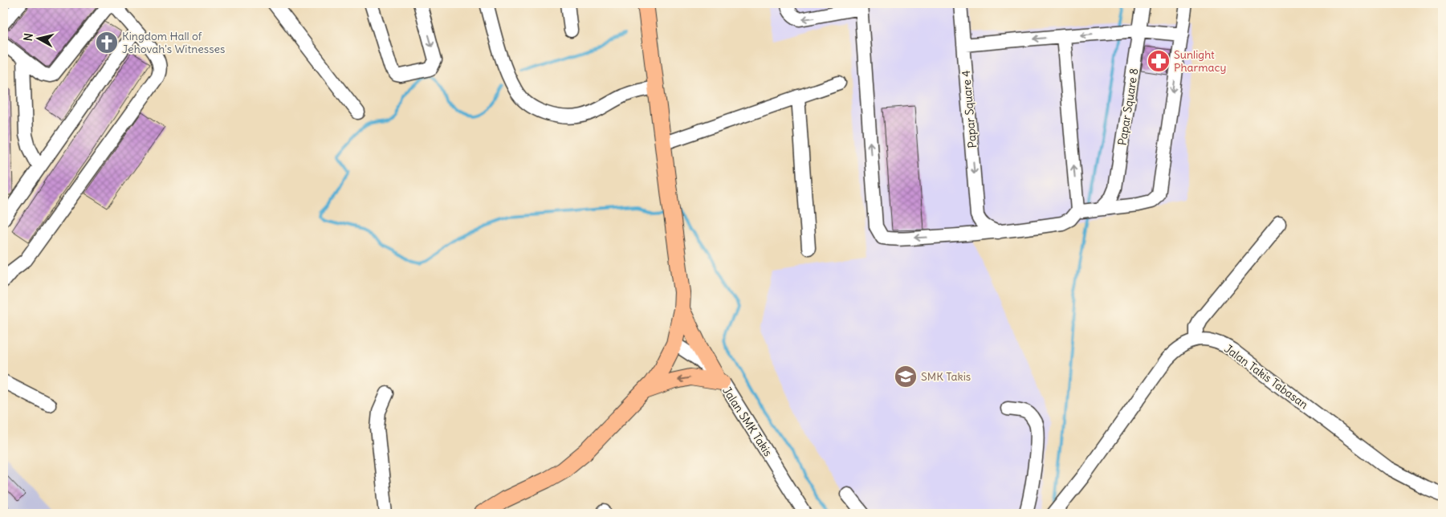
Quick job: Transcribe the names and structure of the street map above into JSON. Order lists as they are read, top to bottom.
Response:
{
  "streets": {
    "street": [
      "Papar Square 8",
      "Papar Square 4",
      "Jalan Takis Tabasan",
      "Jalan SMK Takis"
    ]
  },
  "places": {
    "church": ["Kingdom Hall of Jehovah's Witnesses"],
    "pharmacy": ["Sunlight Pharmacy"],
    "school or university": ["SMK Takis"]
  },
  "north": "left"
}
